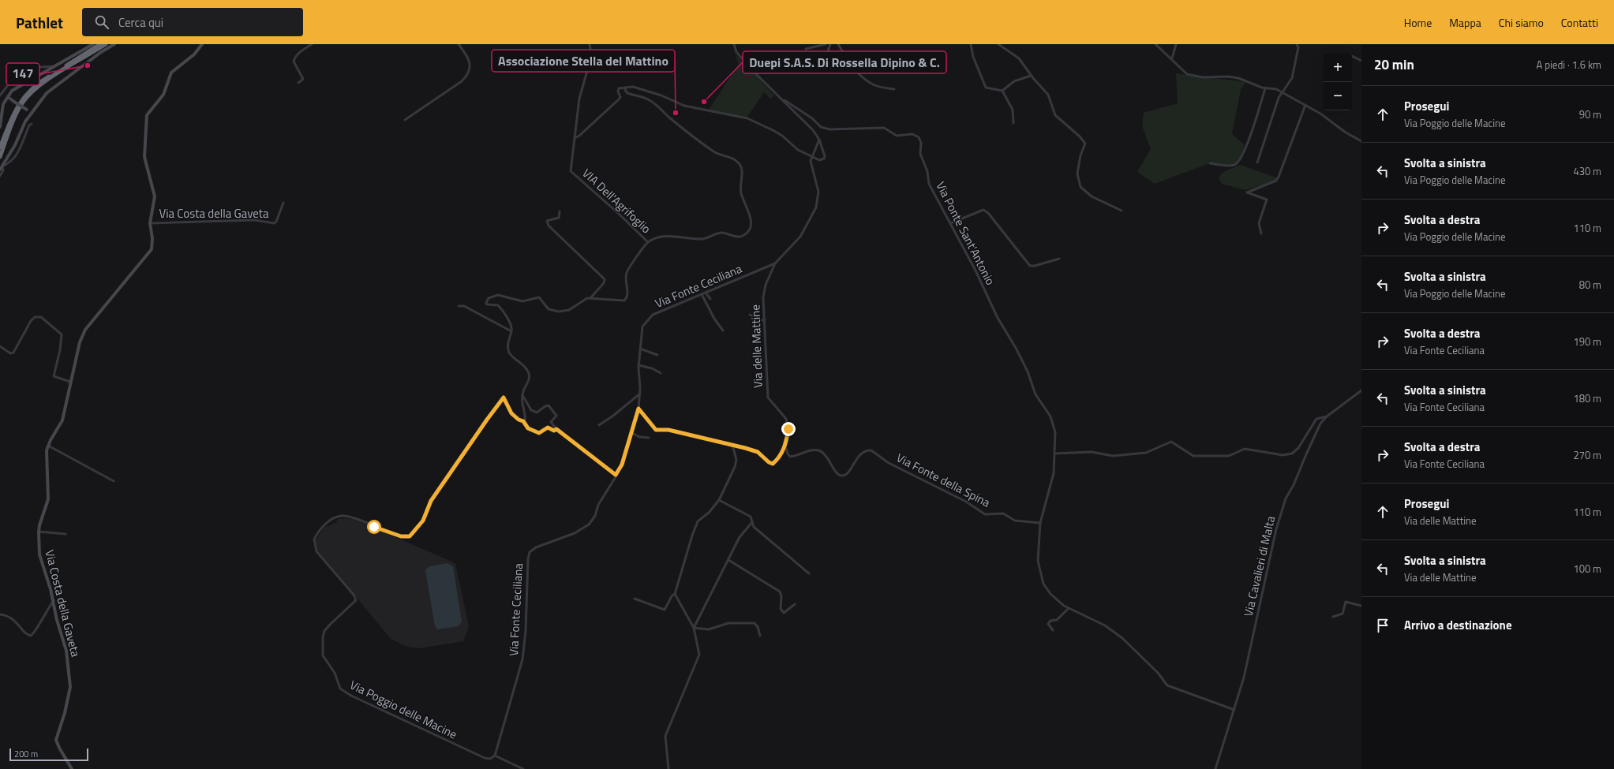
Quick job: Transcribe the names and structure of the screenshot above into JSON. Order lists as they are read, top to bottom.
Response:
{
  "streets": {
    "street": [
      "VIA Dell'Agrifoglio",
      "Via Costa della Gaveta",
      "Via Ponte Sant'Antonio",
      "Via Fonte Ceciliana",
      "Via delle Mattine",
      "Via Fonte della Spina",
      "Via Cavalieri di Malta",
      "Via Poggio delle Macine"
    ]
  },
  "crossings": [
    ["Via Ponte Sant'Antonio", "Via Fonte della Spina"],
    ["Via Fonte Ceciliana", "Via delle Mattine"],
    ["Via Fonte Ceciliana", "Via Poggio delle Macine"],
    ["Via delle Mattine", "Via Fonte della Spina"]
  ],
  "places": ["147", "Duepi S.A.S. Di Rossella Dipino & C.", "Associazione Stella del Mattino"],
  "scale_bar": "200 m",
  "page": {
    "header": "Pathlet",
    "search": "Cerca qui",
    "nav": [
      "Home",
      "Mappa",
      "Chi siamo",
      "Contatti"
    ],
    "heading": ["20 min", "A piedi · 1.6 km"],
    "map_buttons": ["+", "−"],
    "list": [
      ["Prosegui", "Via Poggio delle Macine", "90 m"],
      ["Svolta a sinistra", "Via Poggio delle Macine", "430 m"],
      ["Svolta a destra", "Via Poggio delle Macine", "110 m"],
      ["Svolta a sinistra", "Via Poggio delle Macine", "80 m"],
      ["Svolta a destra", "Via Fonte Ceciliana", "190 m"],
      ["Svolta a sinistra", "Via Fonte Ceciliana", "180 m"],
      ["Svolta a destra", "Via Fonte Ceciliana", "270 m"],
      ["Prosegui", "Via delle Mattine", "110 m"],
      ["Svolta a sinistra", "Via delle Mattine", "100 m"],
      "Arrivo a destinazione"
    ],
    "scale": "200 m"
  }
}
